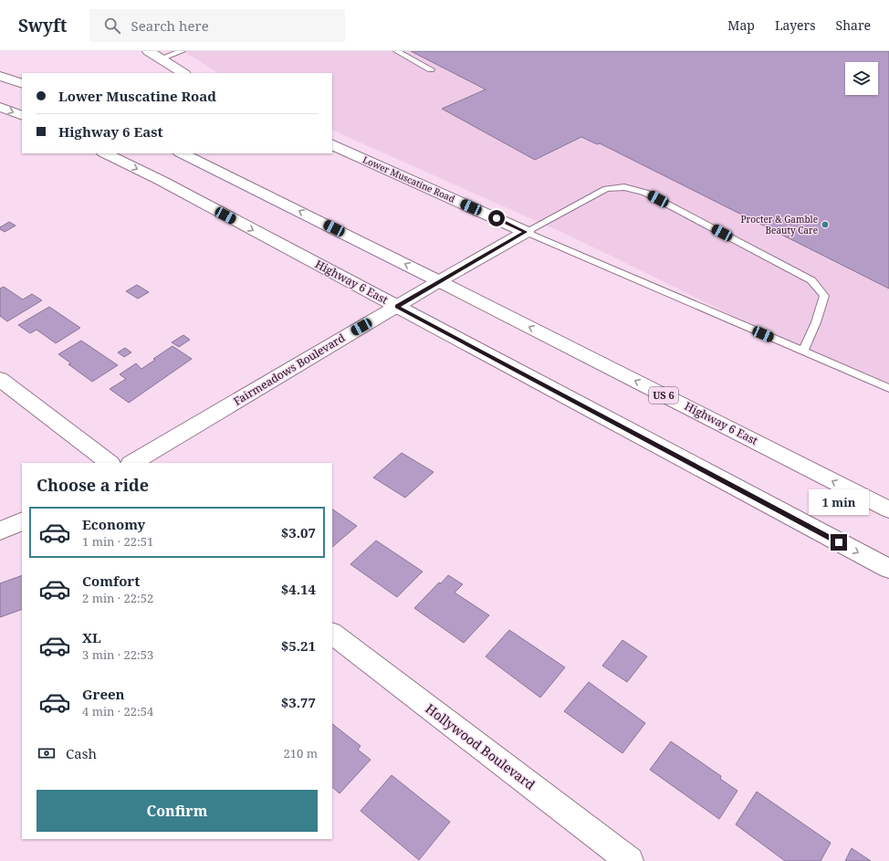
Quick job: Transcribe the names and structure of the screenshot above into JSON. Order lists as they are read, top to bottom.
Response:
{
  "streets": {
    "main road": [
      "Lower Muscatine Road",
      "Highway 6 East",
      "Fairmeadows Boulevard",
      "US 6",
      "Hollywood Boulevard"
    ]
  },
  "crossings": [
    ["Lower Muscatine Road", "Fairmeadows Boulevard"],
    ["Highway 6 East", "Fairmeadows Boulevard"]
  ],
  "places": ["Procter & Gamble Beauty Care"],
  "page": {
    "header": "Swyft",
    "search": "Search here",
    "nav": ["Map", "Layers", "Share"],
    "banner": ["Lower Muscatine Road", "Highway 6 East"],
    "heading": "Choose a ride",
    "bubble": "1 min",
    "list": [
      {
        "name": "Economy",
        "note": "1 min · 22:51",
        "value": "$3.07"
      },
      {
        "name": "Comfort",
        "note": "2 min · 22:52",
        "value": "$4.14"
      },
      {
        "name": "XL",
        "note": "3 min · 22:53",
        "value": "$5.21"
      },
      {
        "name": "Green",
        "note": "4 min · 22:54",
        "value": "$3.77"
      }
    ],
    "pay": ["Cash", "210 m"],
    "buttons": "Confirm"
  }
}
